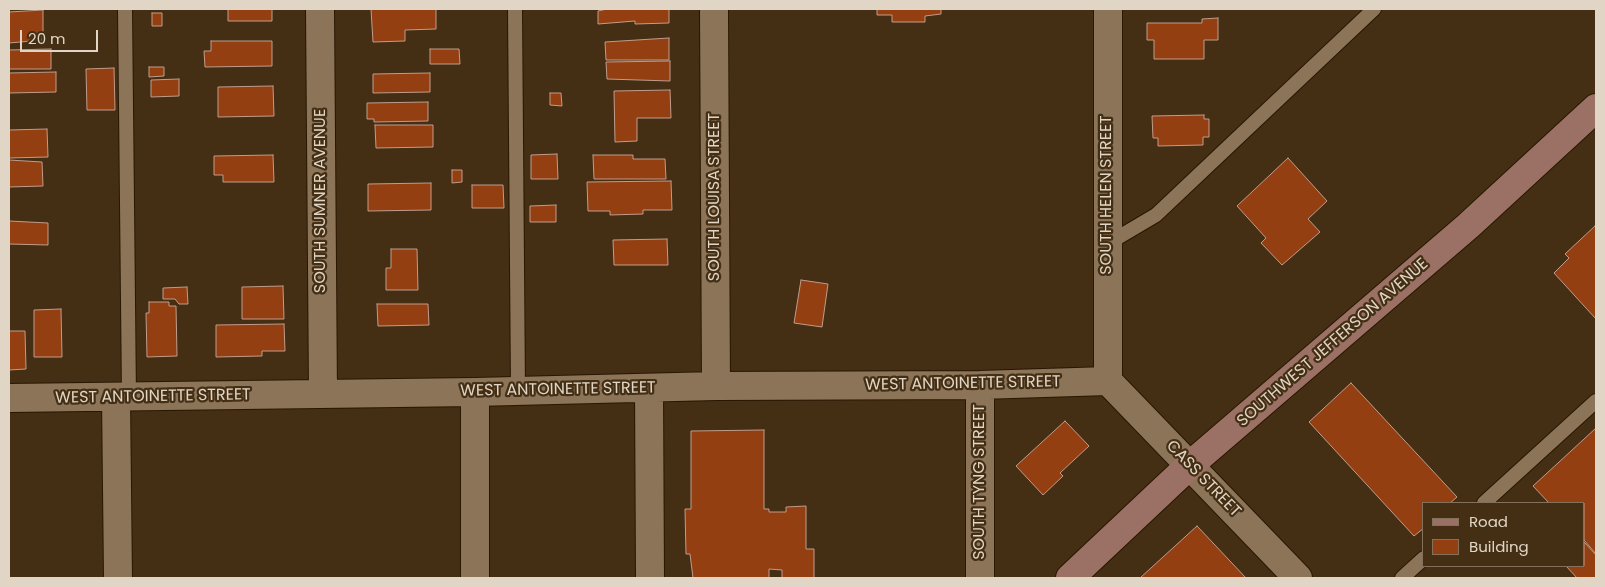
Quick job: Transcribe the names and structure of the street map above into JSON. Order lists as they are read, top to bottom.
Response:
{
  "streets": {
    "main road": ["SOUTHWEST JEFFERSON AVENUE"],
    "street": [
      "SOUTH HELEN STREET",
      "SOUTH LOUISA STREET",
      "SOUTH SUMNER AVENUE",
      "WEST ANTOINETTE STREET",
      "CASS STREET",
      "SOUTH TYNG STREET"
    ]
  },
  "crossings": [
    ["SOUTH HELEN STREET", "WEST ANTOINETTE STREET"],
    ["SOUTH HELEN STREET", "CASS STREET"],
    ["SOUTH LOUISA STREET", "WEST ANTOINETTE STREET"],
    ["SOUTH SUMNER AVENUE", "WEST ANTOINETTE STREET"],
    ["SOUTHWEST JEFFERSON AVENUE", "CASS STREET"],
    ["WEST ANTOINETTE STREET", "CASS STREET"],
    ["WEST ANTOINETTE STREET", "SOUTH TYNG STREET"]
  ],
  "legend": ["Road", "Building"],
  "scale_bar": "20 m"
}
